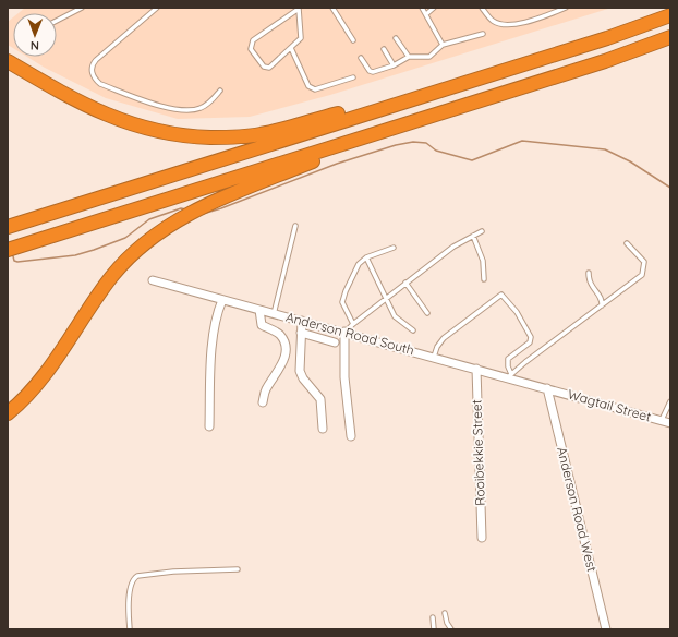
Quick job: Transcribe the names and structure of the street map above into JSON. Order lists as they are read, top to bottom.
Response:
{
  "streets": {
    "street": [
      "Anderson Road South",
      "Wagtail Street",
      "Rooibekkie Street",
      "Anderson Road West"
    ]
  },
  "crossings": [
    ["Anderson Road South", "Wagtail Street"],
    ["Anderson Road South", "Rooibekkie Street"],
    ["Anderson Road South", "Anderson Road West"],
    ["Wagtail Street", "Anderson Road West"]
  ],
  "north": "bottom"
}
